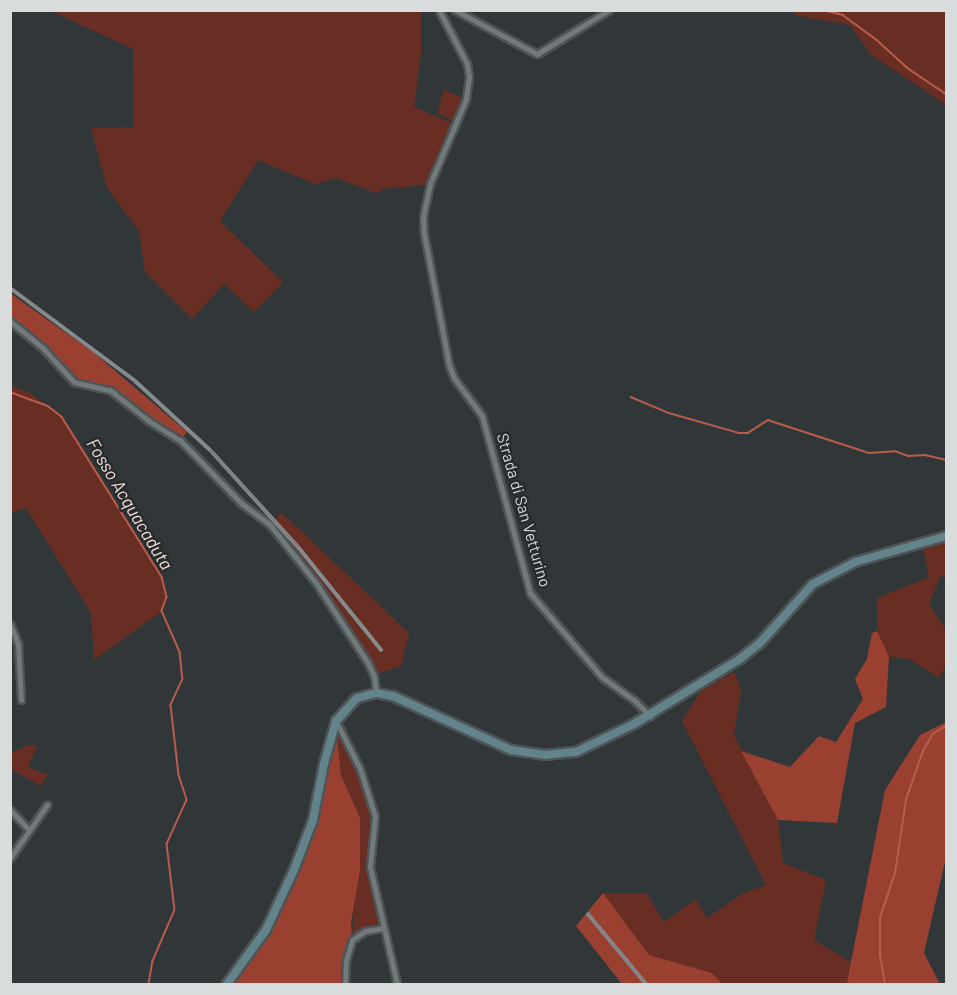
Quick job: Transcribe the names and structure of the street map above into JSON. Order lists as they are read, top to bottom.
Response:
{
  "streets": {
    "street": ["Strada di San Vetturino"]
  },
  "water": ["Fosso Acquacaduta"]
}
